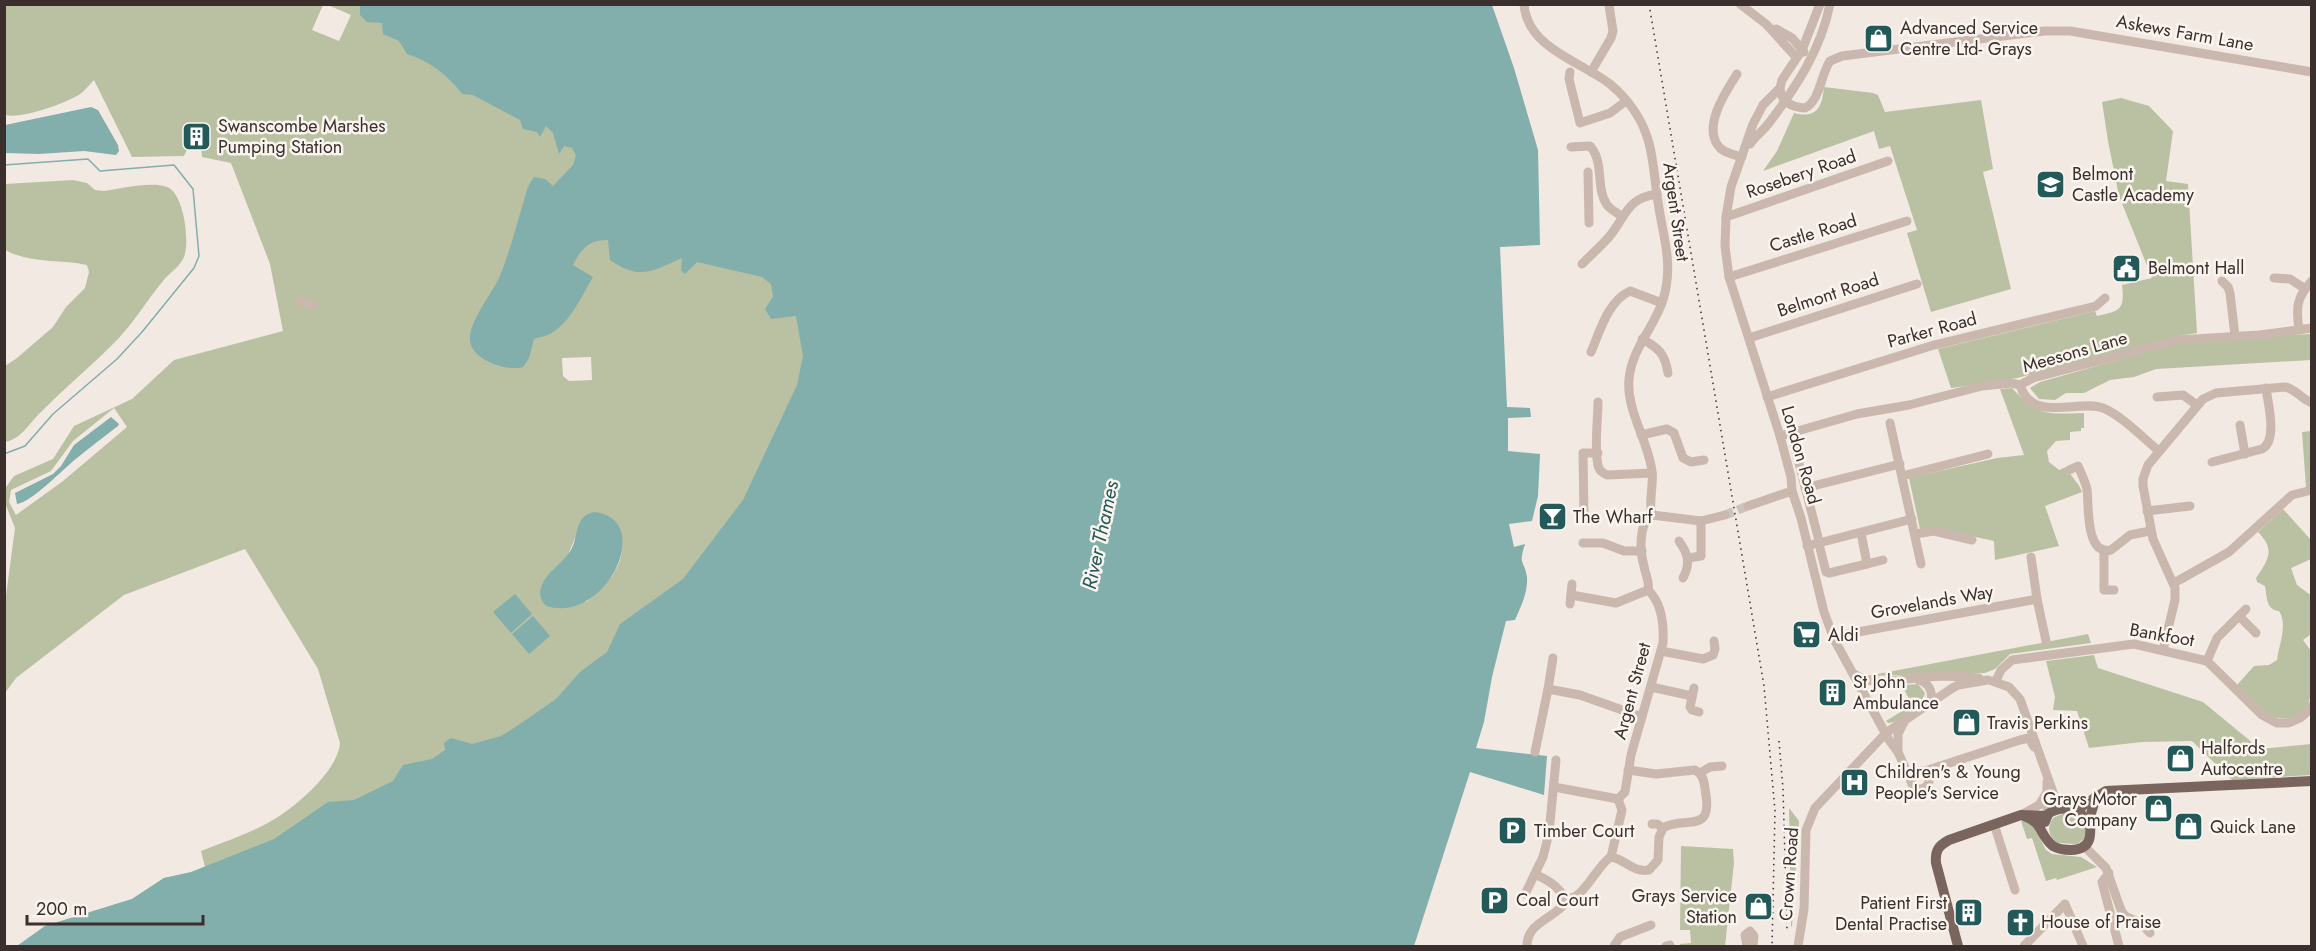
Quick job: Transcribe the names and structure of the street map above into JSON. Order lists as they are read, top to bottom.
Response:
{
  "streets": {
    "street": [
      "Askews Farm Lane",
      "Rosebery Road",
      "Argent Street",
      "Castle Road",
      "Belmont Road",
      "Parker Road",
      "Meesons Lane",
      "London Road",
      "Grovelands Way",
      "Bankfoot",
      "Crown Road"
    ]
  },
  "crossings": [
    ["Rosebery Road", "London Road"],
    ["Castle Road", "London Road"],
    ["Belmont Road", "London Road"],
    ["Parker Road", "London Road"],
    ["Meesons Lane", "London Road"],
    ["London Road", "Grovelands Way"],
    ["London Road", "Crown Road"]
  ],
  "water": ["River Thames"],
  "places": {
    "shop": [
      "Advanced Service Centre Ltd- Grays",
      "Travis Perkins",
      "Halfords Autocentre",
      "Grays Motor Company",
      "Quick Lane",
      "Grays Service Station"
    ],
    "building": ["Swanscombe Marshes Pumping Station", "St John Ambulance", "Patient First Dental Practise"],
    "school or university": ["Belmont Castle Academy"],
    "public building": ["Belmont Hall"],
    "bar": ["The Wharf"],
    "supermarket": ["Aldi"],
    "hospital": ["Children's & Young People's Service"],
    "parking": ["Timber Court", "Coal Court"],
    "church": ["House of Praise"]
  },
  "scale_bar": "200 m"
}
